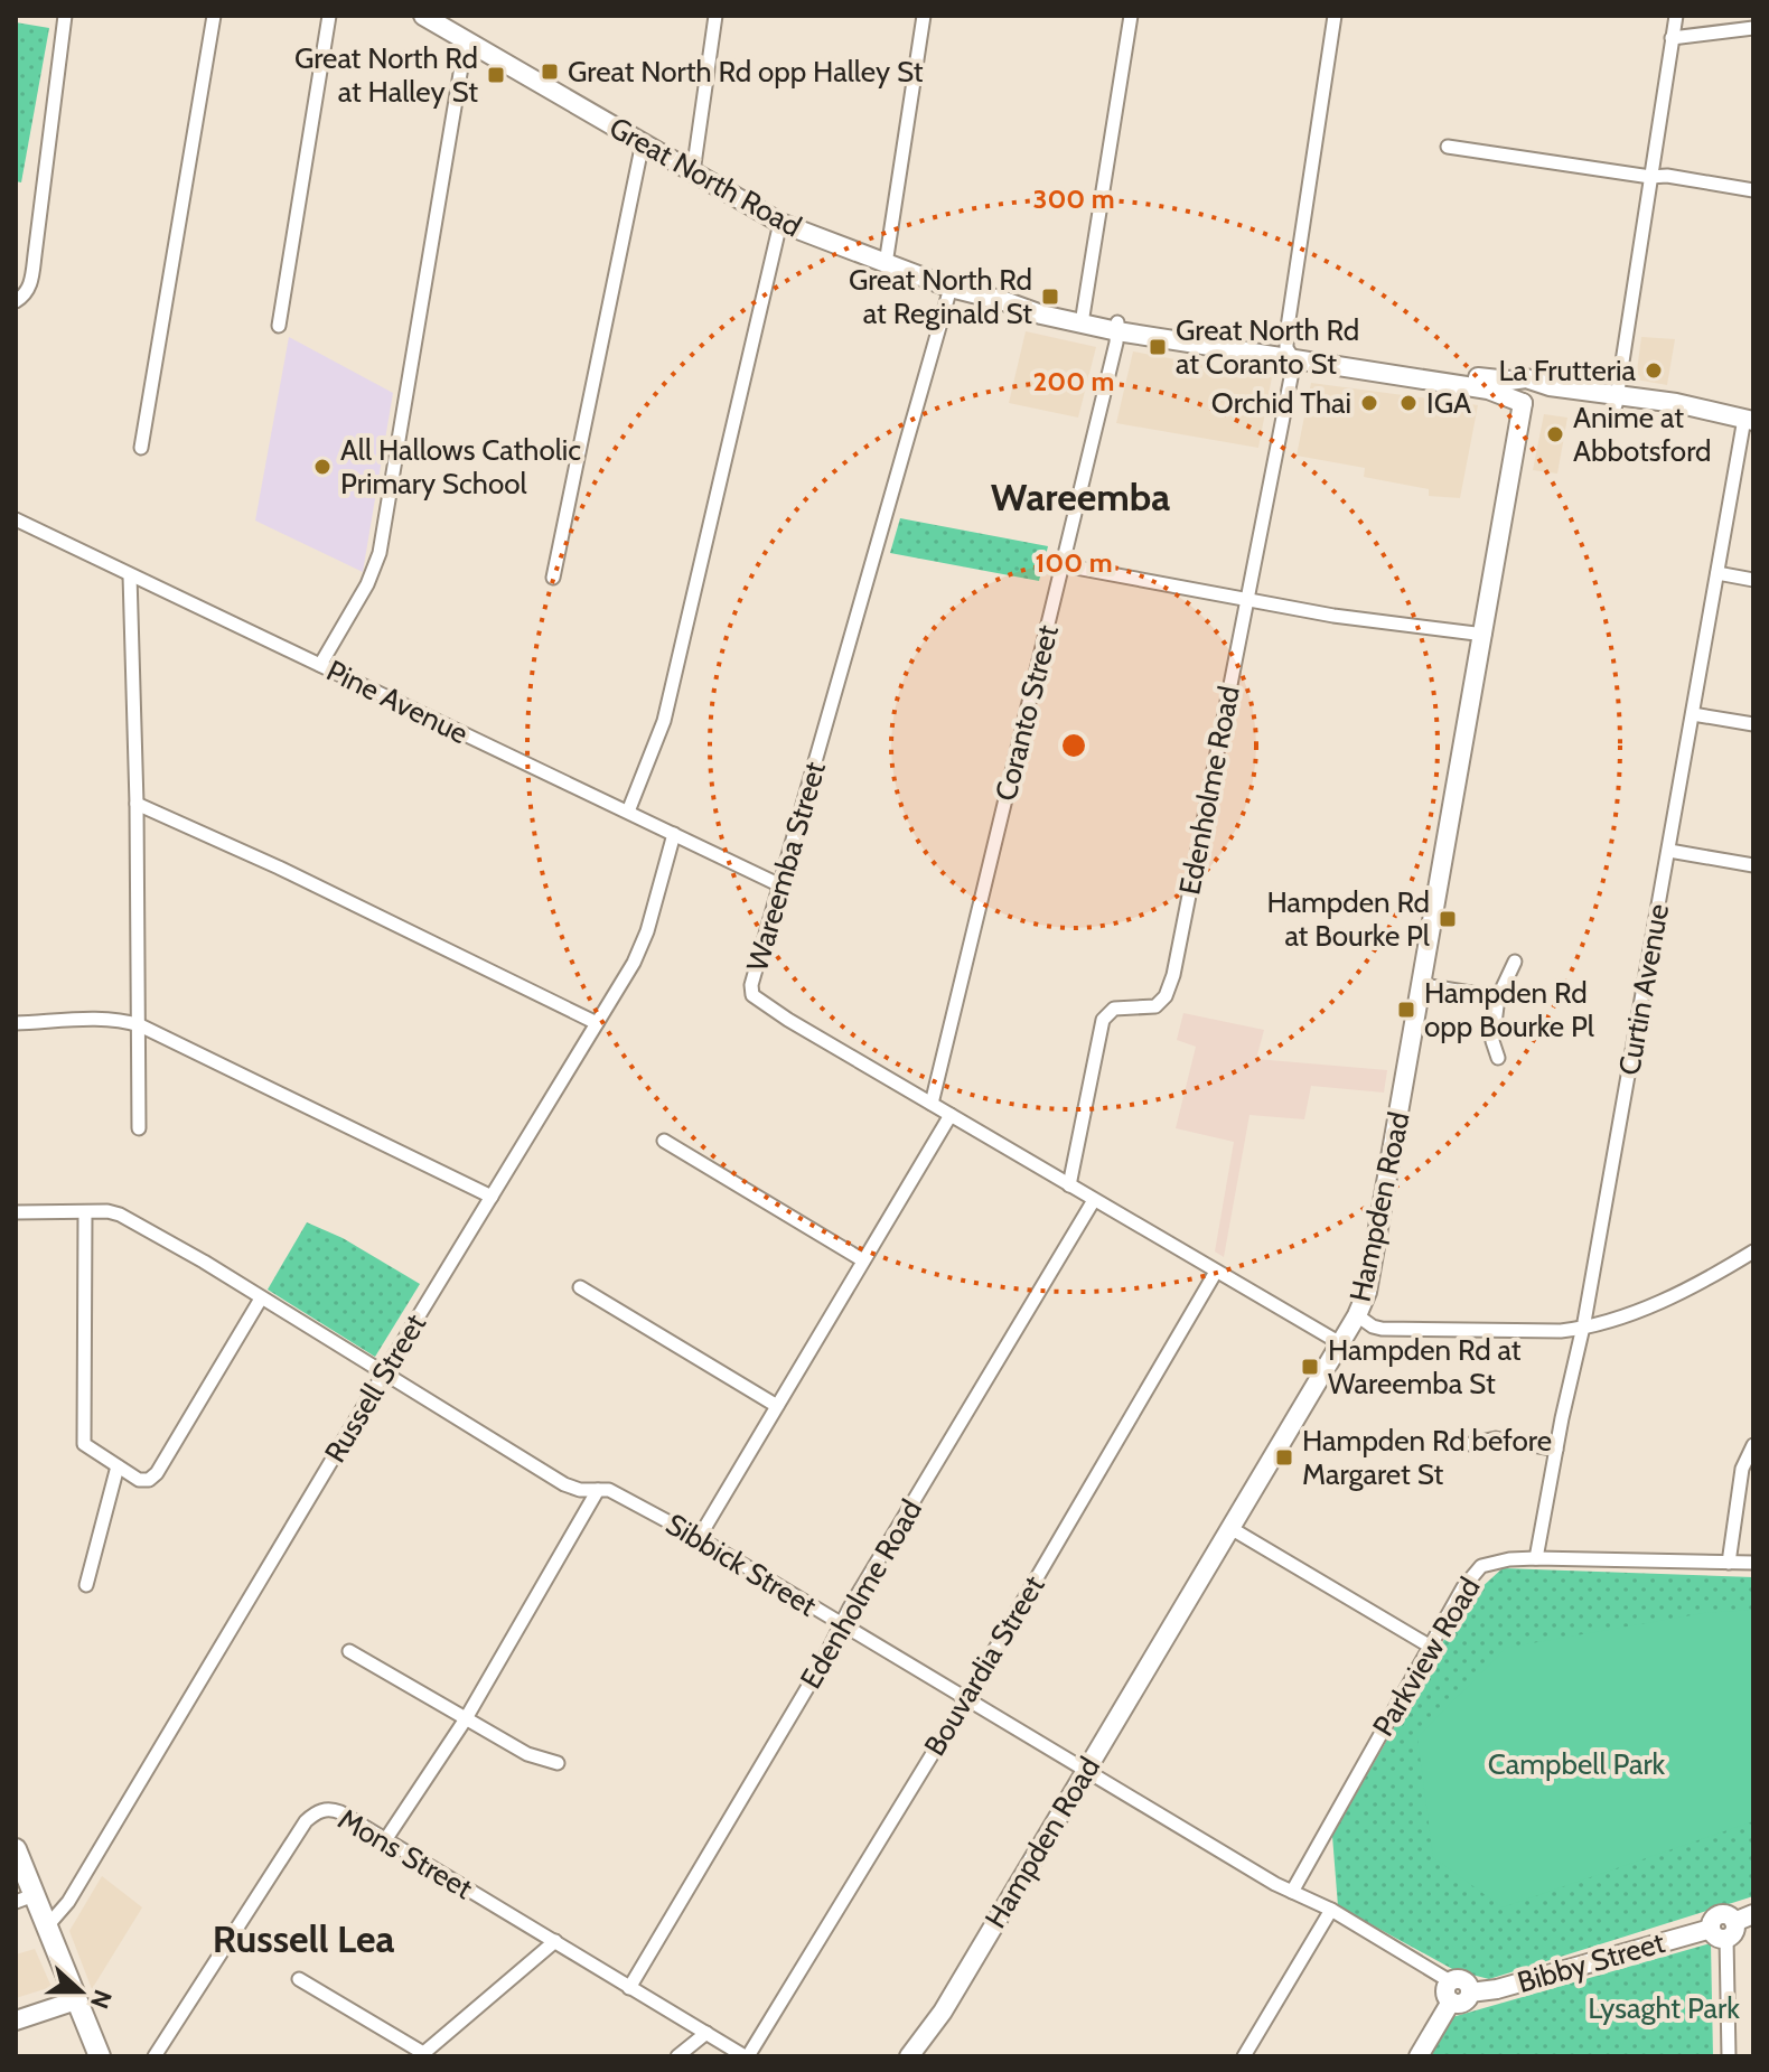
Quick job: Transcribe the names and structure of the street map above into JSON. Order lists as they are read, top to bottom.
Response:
{
  "streets": {
    "main road": ["Great North Road", "Hampden Road", "Bibby Street"],
    "street": [
      "Pine Avenue",
      "Coranto Street",
      "Edenholme Road",
      "Wareemba Street",
      "Curtin Avenue",
      "Russell Street",
      "Sibbick Street",
      "Parkview Road",
      "Bouvardia Street",
      "Mons Street"
    ]
  },
  "crossings": [
    ["Great North Road", "Coranto Street"],
    ["Great North Road", "Edenholme Road"],
    ["Great North Road", "Wareemba Street"],
    ["Great North Road", "Curtin Avenue"],
    ["Great North Road", "Hampden Road"],
    ["Pine Avenue", "Wareemba Street"],
    ["Pine Avenue", "Russell Street"],
    ["Coranto Street", "Wareemba Street"],
    ["Edenholme Road", "Wareemba Street"],
    ["Edenholme Road", "Sibbick Street"],
    ["Edenholme Road", "Mons Street"],
    ["Wareemba Street", "Hampden Road"],
    ["Wareemba Street", "Bouvardia Street"],
    ["Curtin Avenue", "Parkview Road"],
    ["Hampden Road", "Sibbick Street"],
    ["Russell Street", "Sibbick Street"],
    ["Sibbick Street", "Parkview Road"],
    ["Sibbick Street", "Bouvardia Street"],
    ["Sibbick Street", "Bibby Street"],
    ["Bouvardia Street", "Mons Street"]
  ],
  "districts": ["Wareemba", "Russell Lea"],
  "parks": ["Campbell Park", "Lysaght Park"],
  "places": {
    "transit": [
      "Great North Rd opp Halley St",
      "Great North Rd at Halley St",
      "Great North Rd at Reginald St",
      "Great North Rd at Coranto St",
      "Hampden Rd at Bourke Pl",
      "Hampden Rd opp Bourke Pl",
      "Hampden Rd at Wareemba St",
      "Hampden Rd before Margaret St"
    ],
    "other": [
      "La Frutteria",
      "Orchid Thai",
      "IGA",
      "Anime at Abbotsford",
      "All Hallows Catholic Primary School"
    ]
  },
  "north": "right",
  "rings": ["300 m", "200 m", "100 m"]
}
